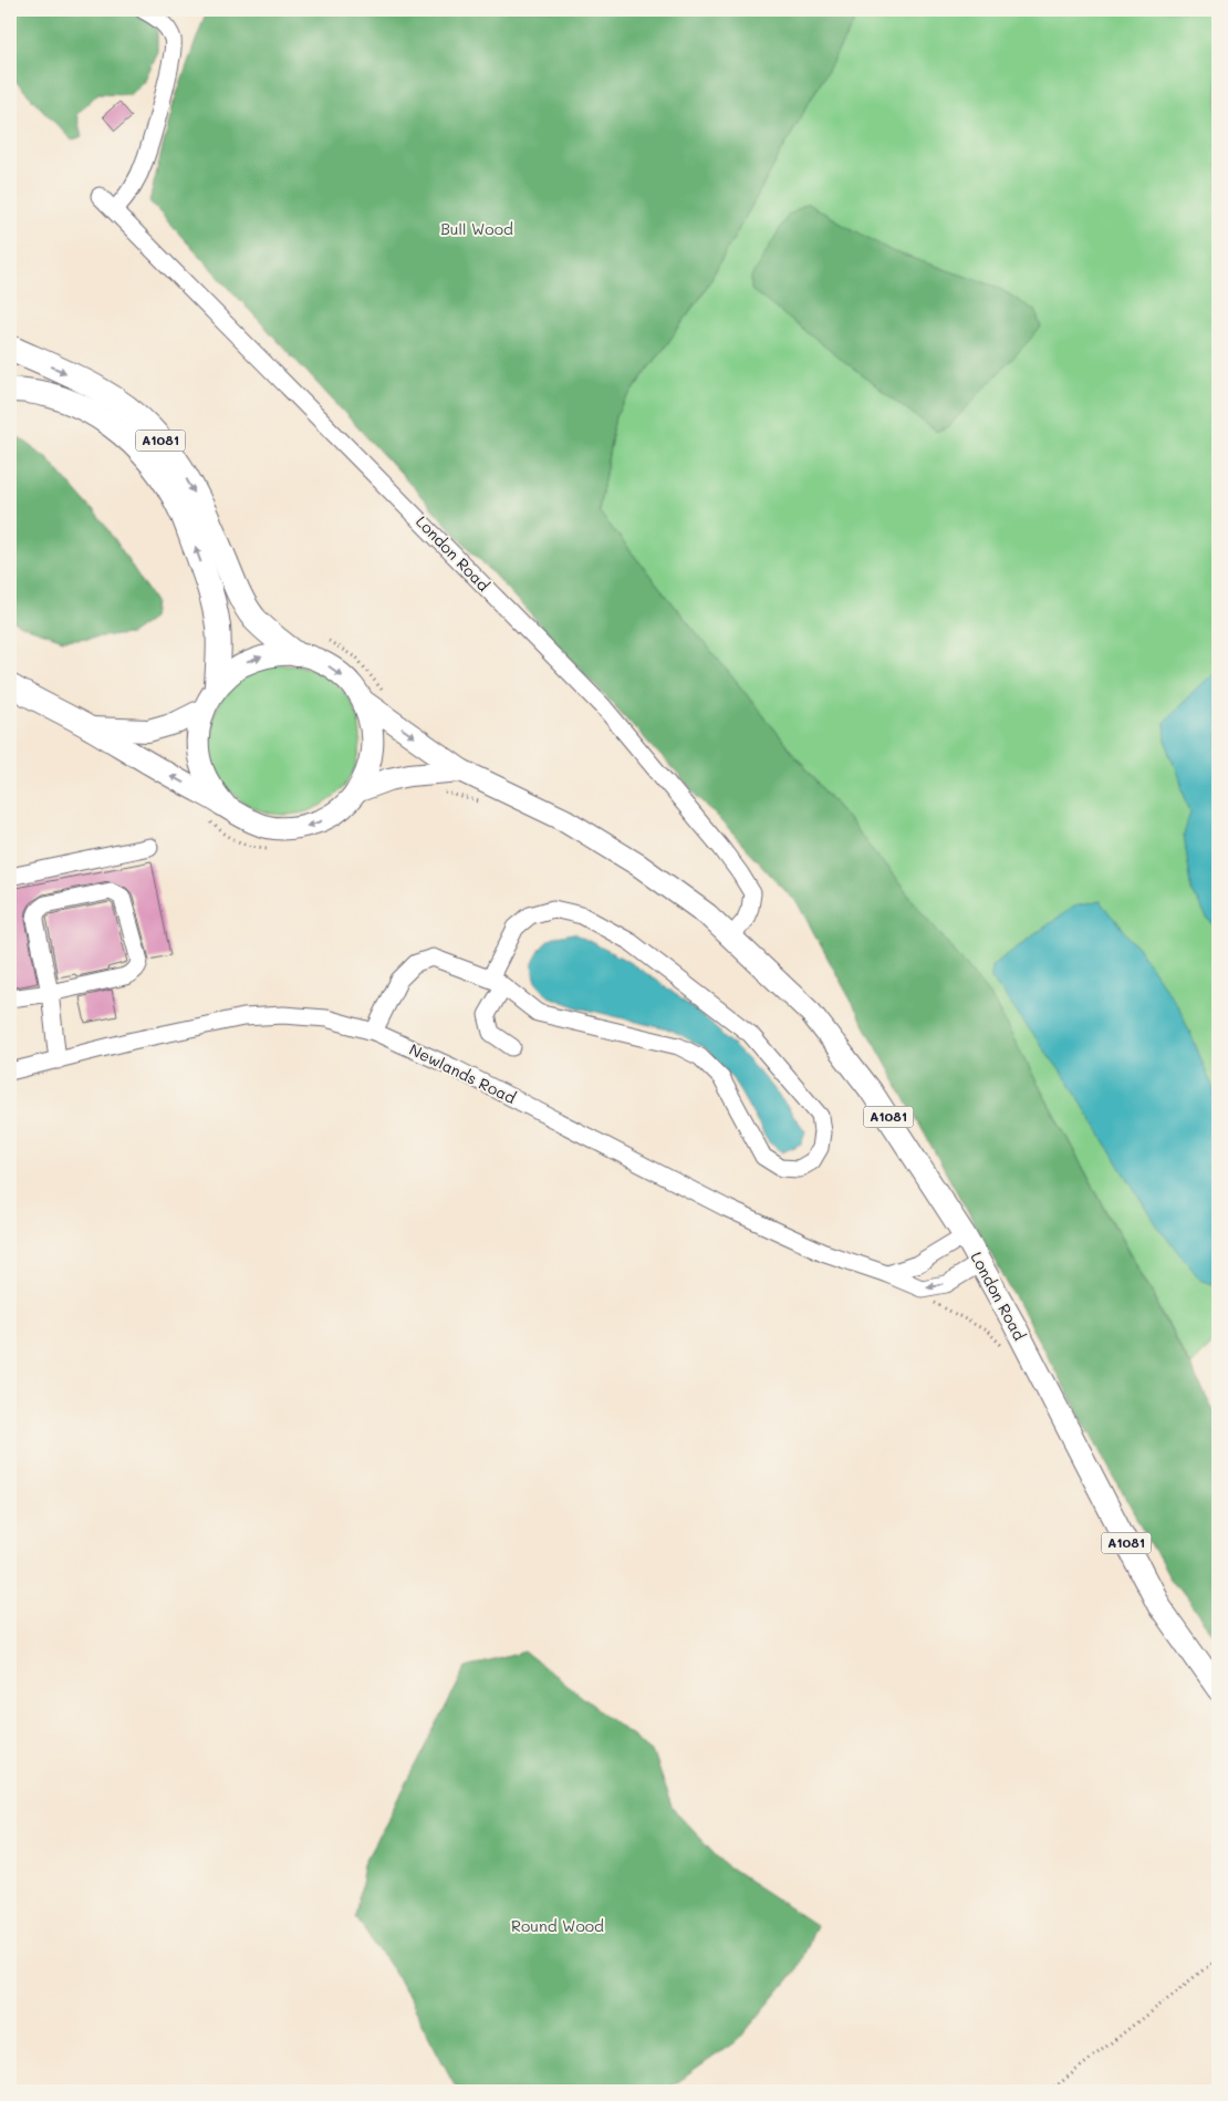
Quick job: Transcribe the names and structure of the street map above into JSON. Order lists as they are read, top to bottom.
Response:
{
  "streets": {
    "highway": ["A1081"],
    "main road": ["London Road"],
    "street": ["Newlands Road"]
  },
  "crossings": [
    ["A1081", "London Road"]
  ],
  "parks": ["Bull Wood", "Round Wood"]
}
